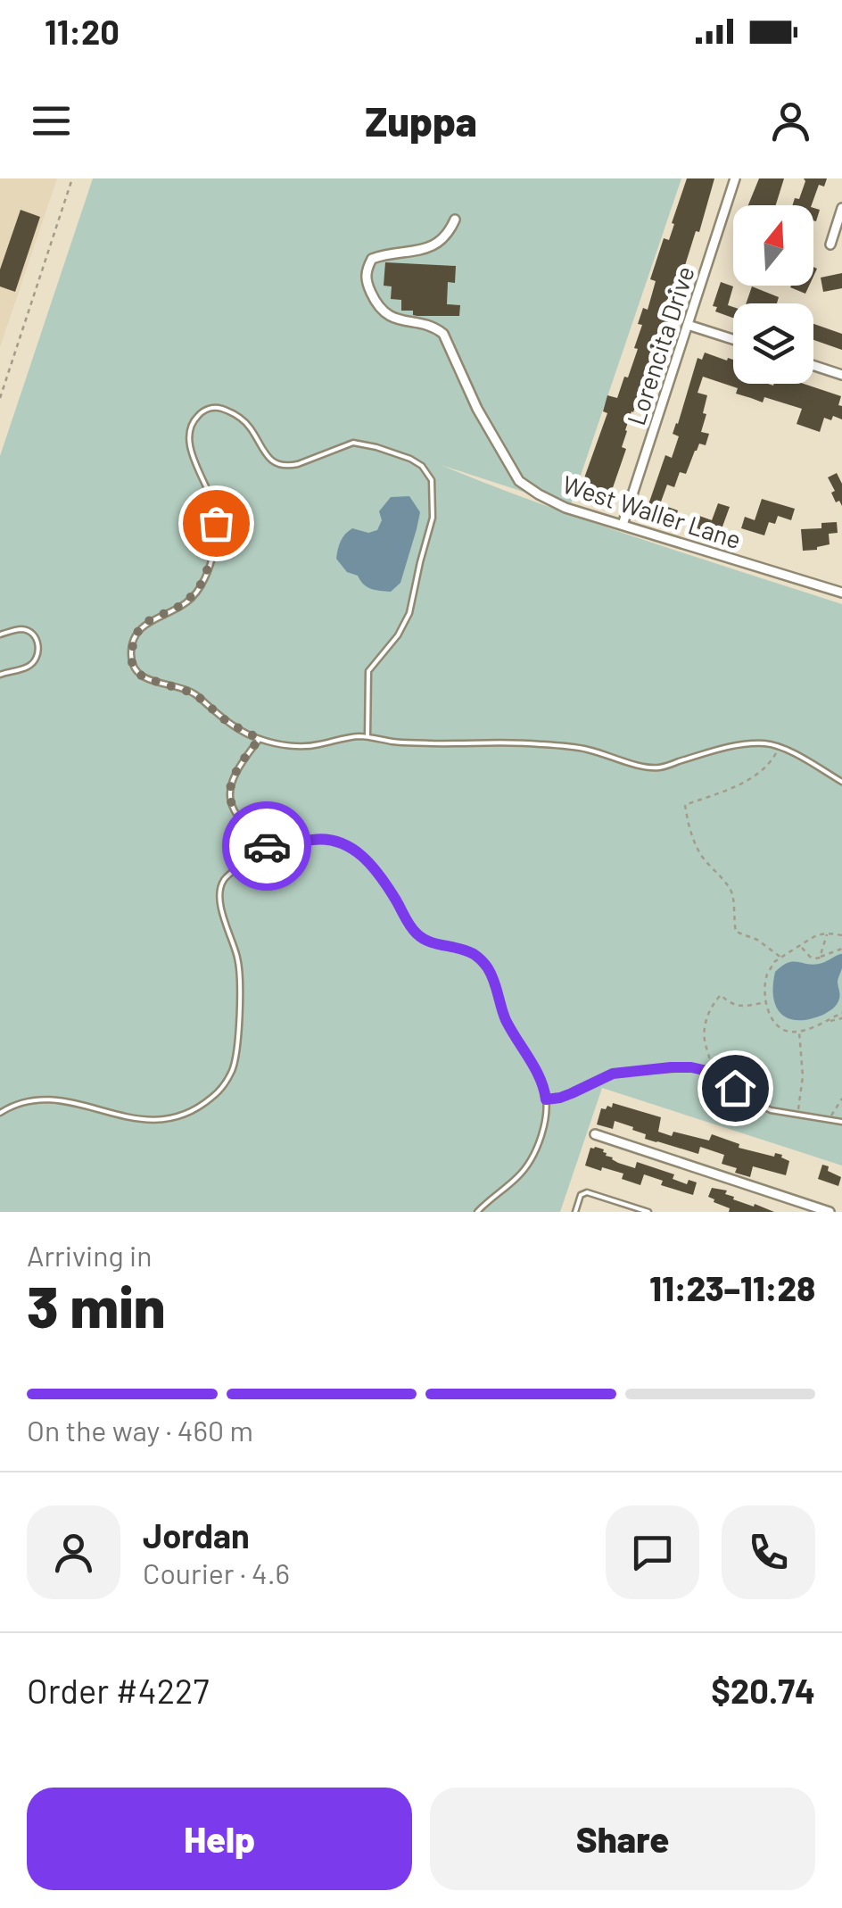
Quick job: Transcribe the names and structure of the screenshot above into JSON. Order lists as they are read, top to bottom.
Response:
{
  "streets": {
    "street": ["Lorencita Drive", "West Waller Lane"]
  },
  "crossings": [
    ["Lorencita Drive", "West Waller Lane"]
  ],
  "north": "top",
  "page": {
    "status": "11:20",
    "header": "Zuppa",
    "heading": ["3 min", "Arriving in", "11:23–11:28"],
    "panel": [
      "Jordan",
      "Courier · 4.6",
      "Order #4227",
      "$20.74"
    ],
    "bar": "On the way · 460 m",
    "buttons": ["Help", "Share"]
  }
}
